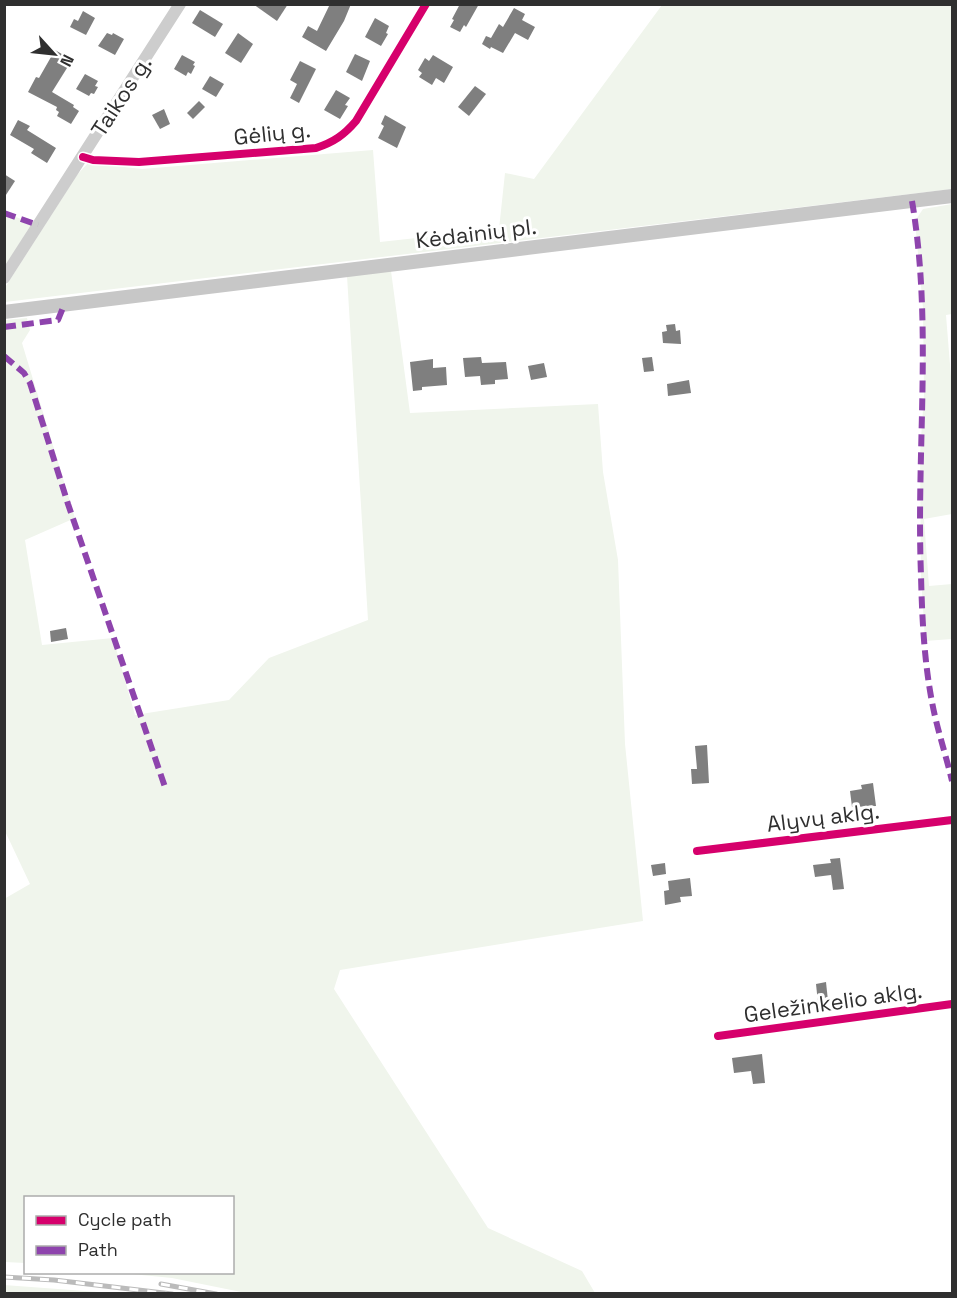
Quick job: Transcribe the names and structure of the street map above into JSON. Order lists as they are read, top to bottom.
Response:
{
  "streets": {
    "main road": ["Taikos g.", "Kėdainių pl."],
    "street": ["Gėlių g.", "Alyvų aklg.", "Geležinkelio aklg."]
  },
  "crossings": [
    ["Taikos g.", "Gėlių g."]
  ],
  "legend": ["Cycle path", "Path"],
  "north": "bottom right"
}
